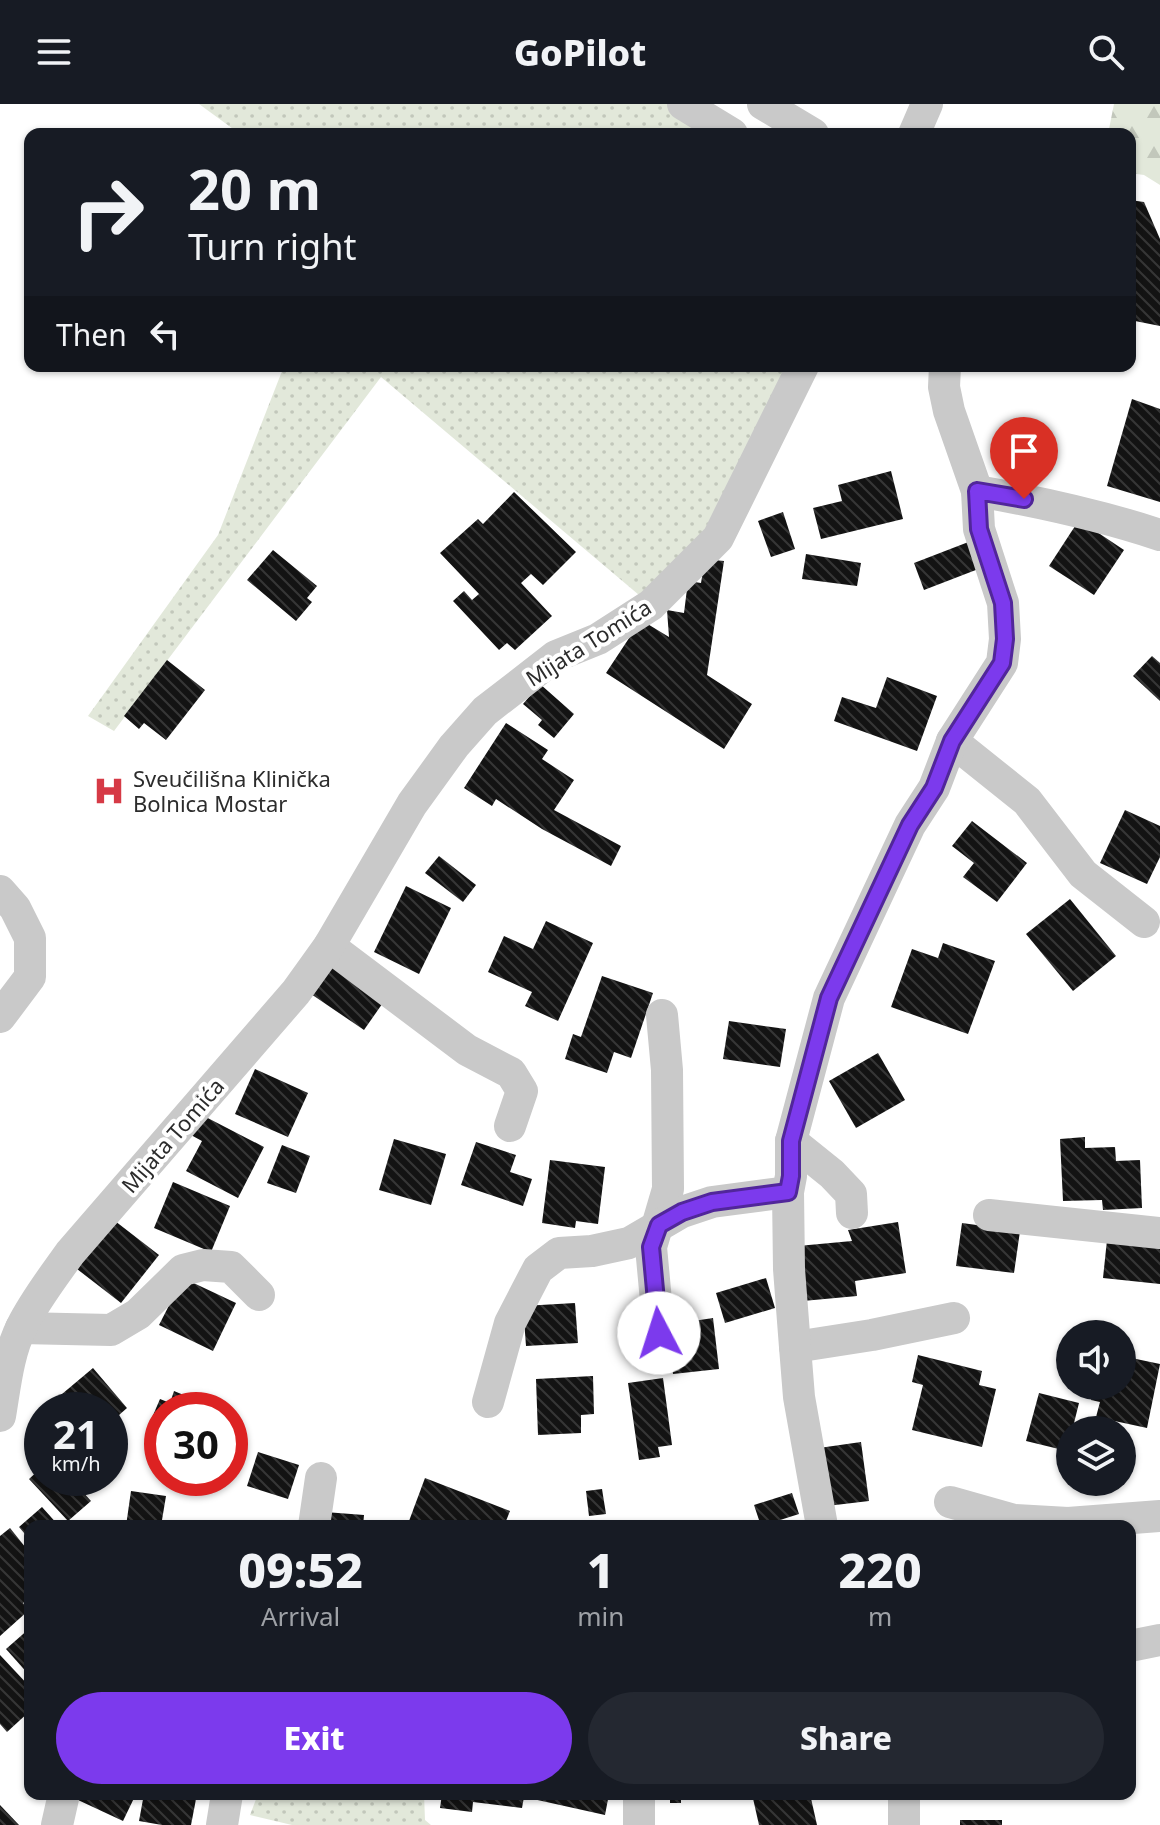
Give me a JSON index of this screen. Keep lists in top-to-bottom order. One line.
{"streets":{"street":["Mijata Tomića"]},"places":{"hospital":["Sveučilišna Klinička Bolnica Mostar"]},"page":{"header":"GoPilot","turn":["20 m","Turn right"],"then":"Then","speed":"21 km/h","limit":"30","eta":["09:52","Arrival","1","min","220","m"],"buttons":["Exit","Share"]}}
